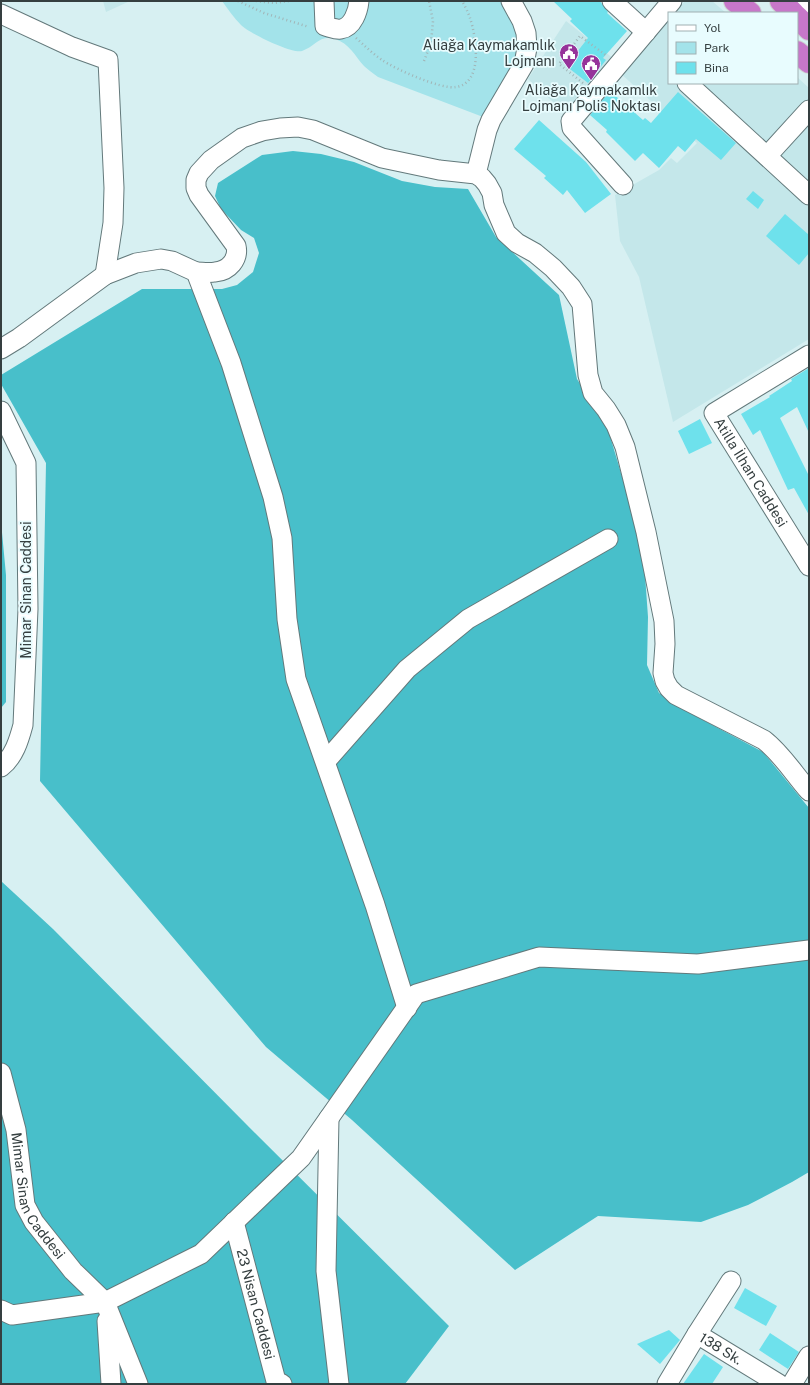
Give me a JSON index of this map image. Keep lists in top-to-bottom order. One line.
{"streets":{"street":["Atilla İlhan Caddesi","Mimar Sinan Caddesi","23 Nisan Caddesi","138 Sk."]},"places":{"public building":["Aliağa Kaymakamlık Lojmanı","Aliağa Kaymakamlık Lojmanı Polis Noktası"]},"legend":["Yol","Park","Bina"]}
